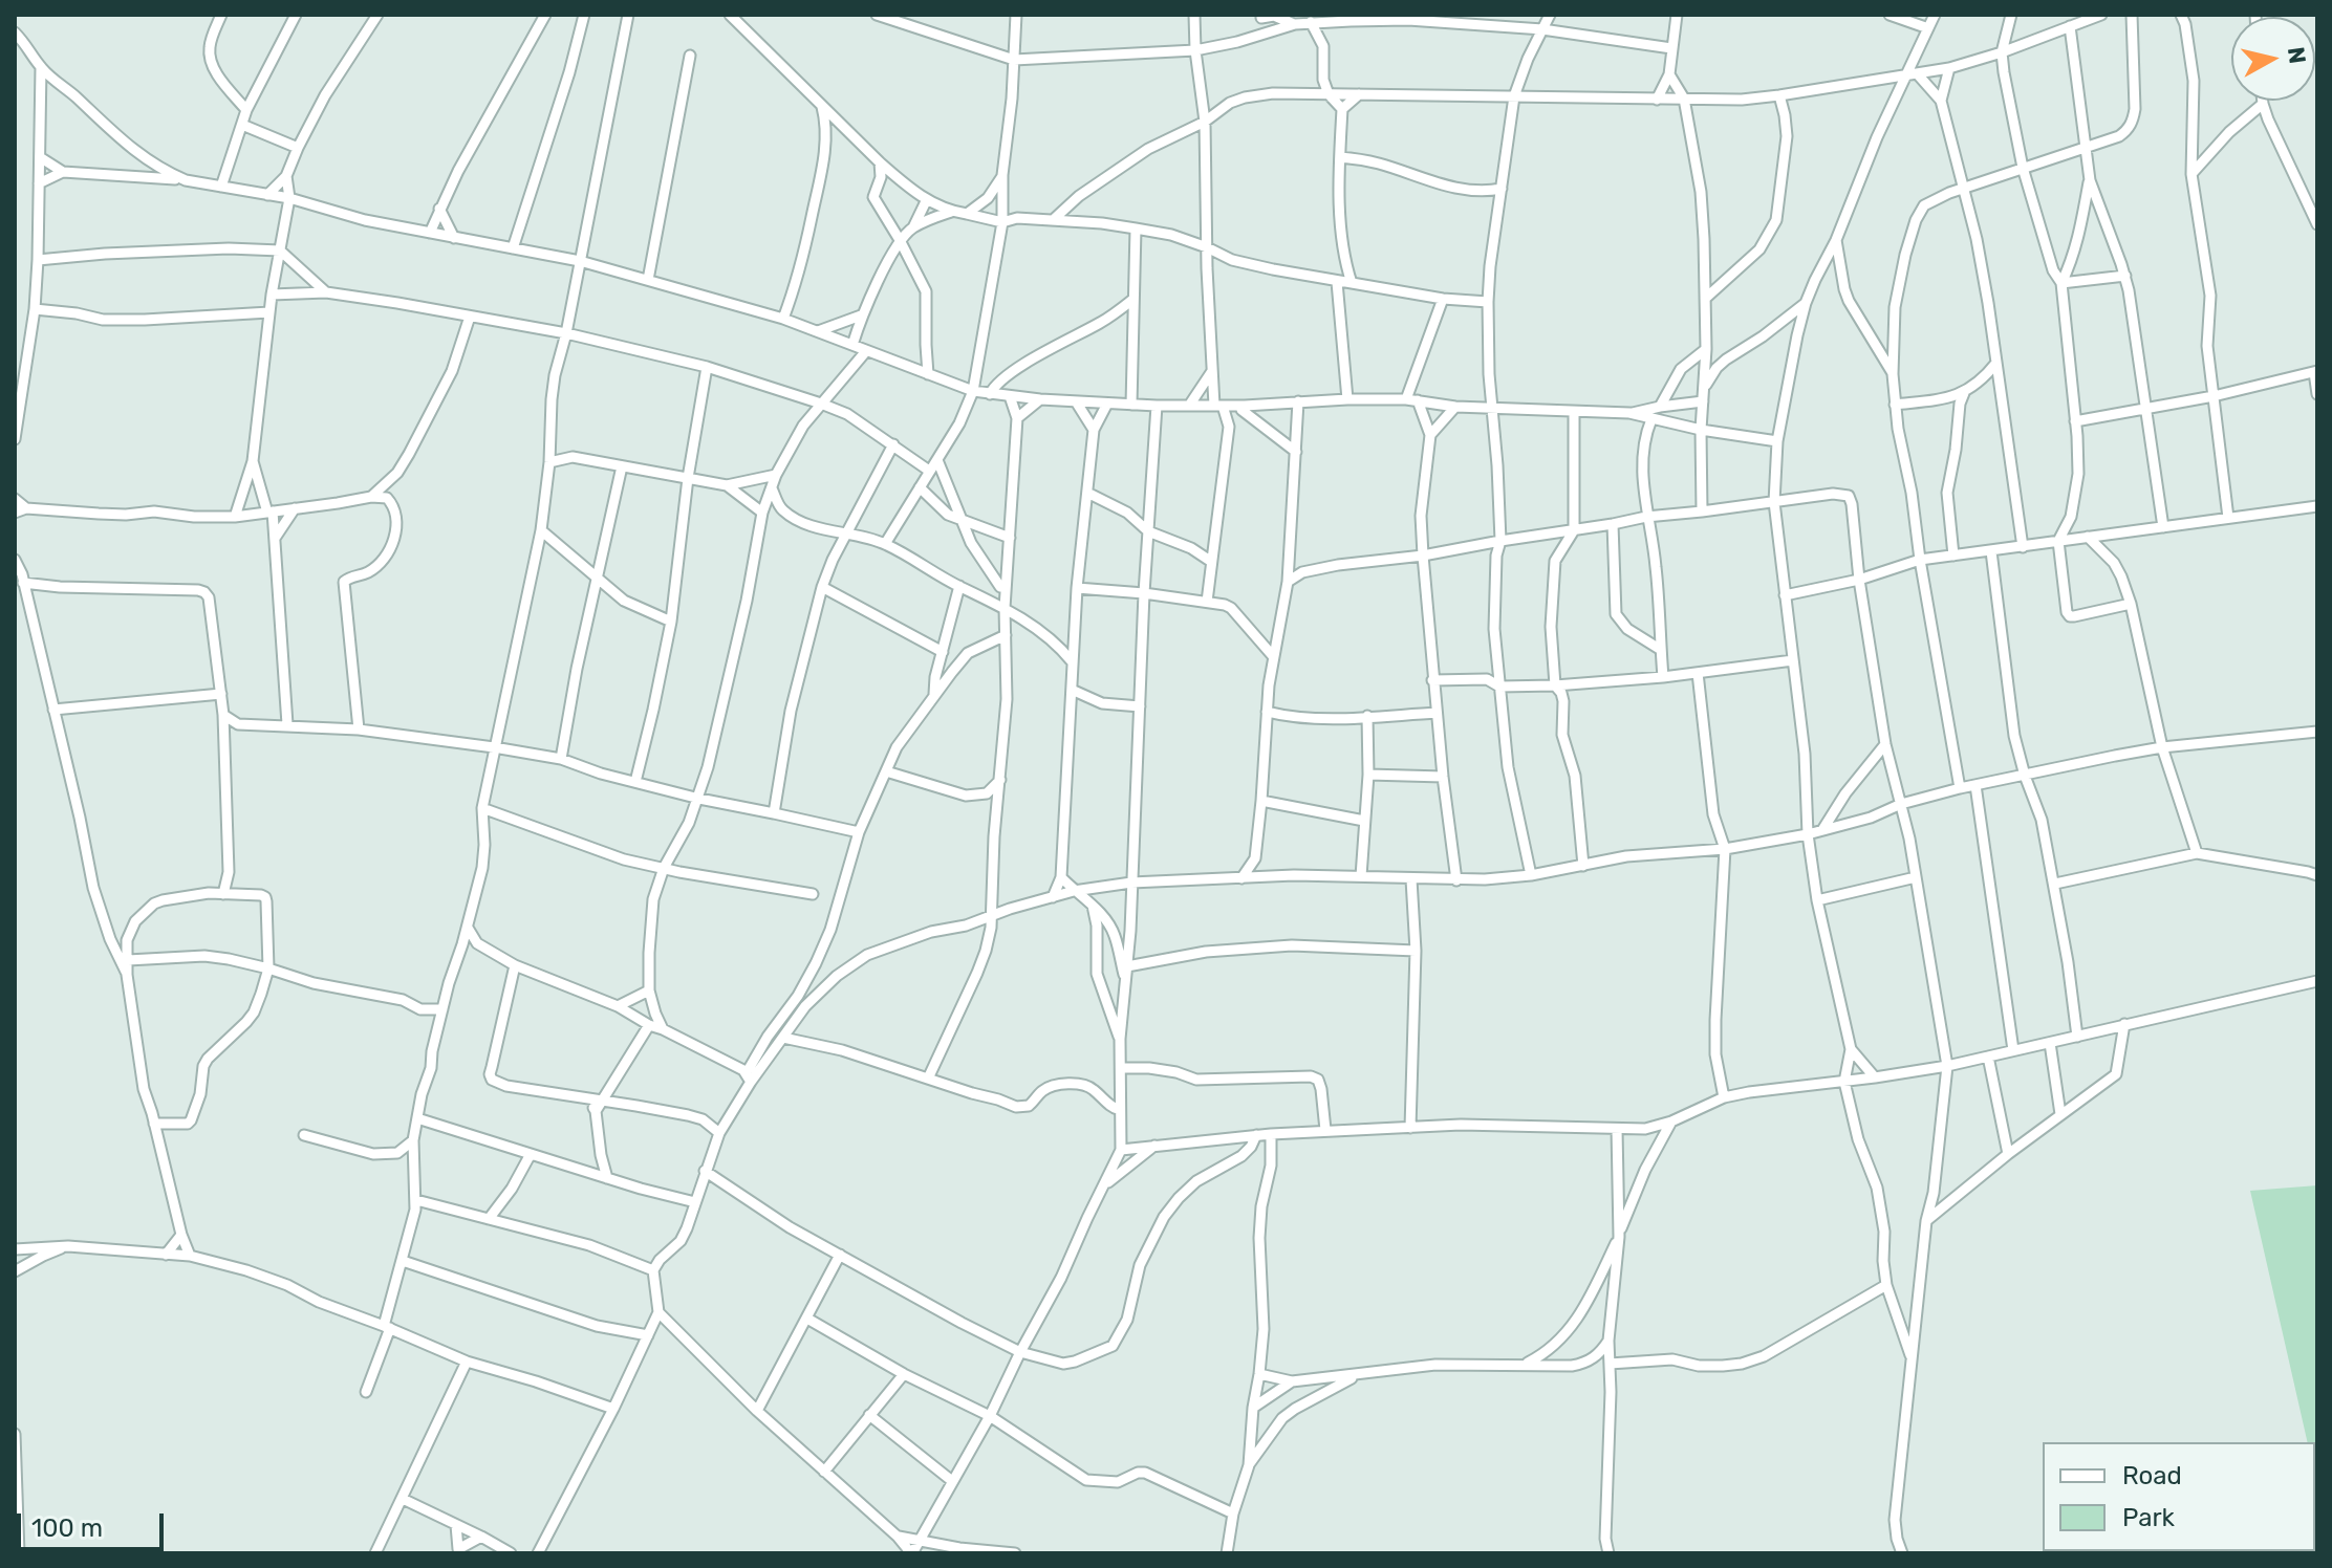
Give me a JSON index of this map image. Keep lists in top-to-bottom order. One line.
{"legend":["Road","Park"],"scale_bar":"100 m","north":"right"}
